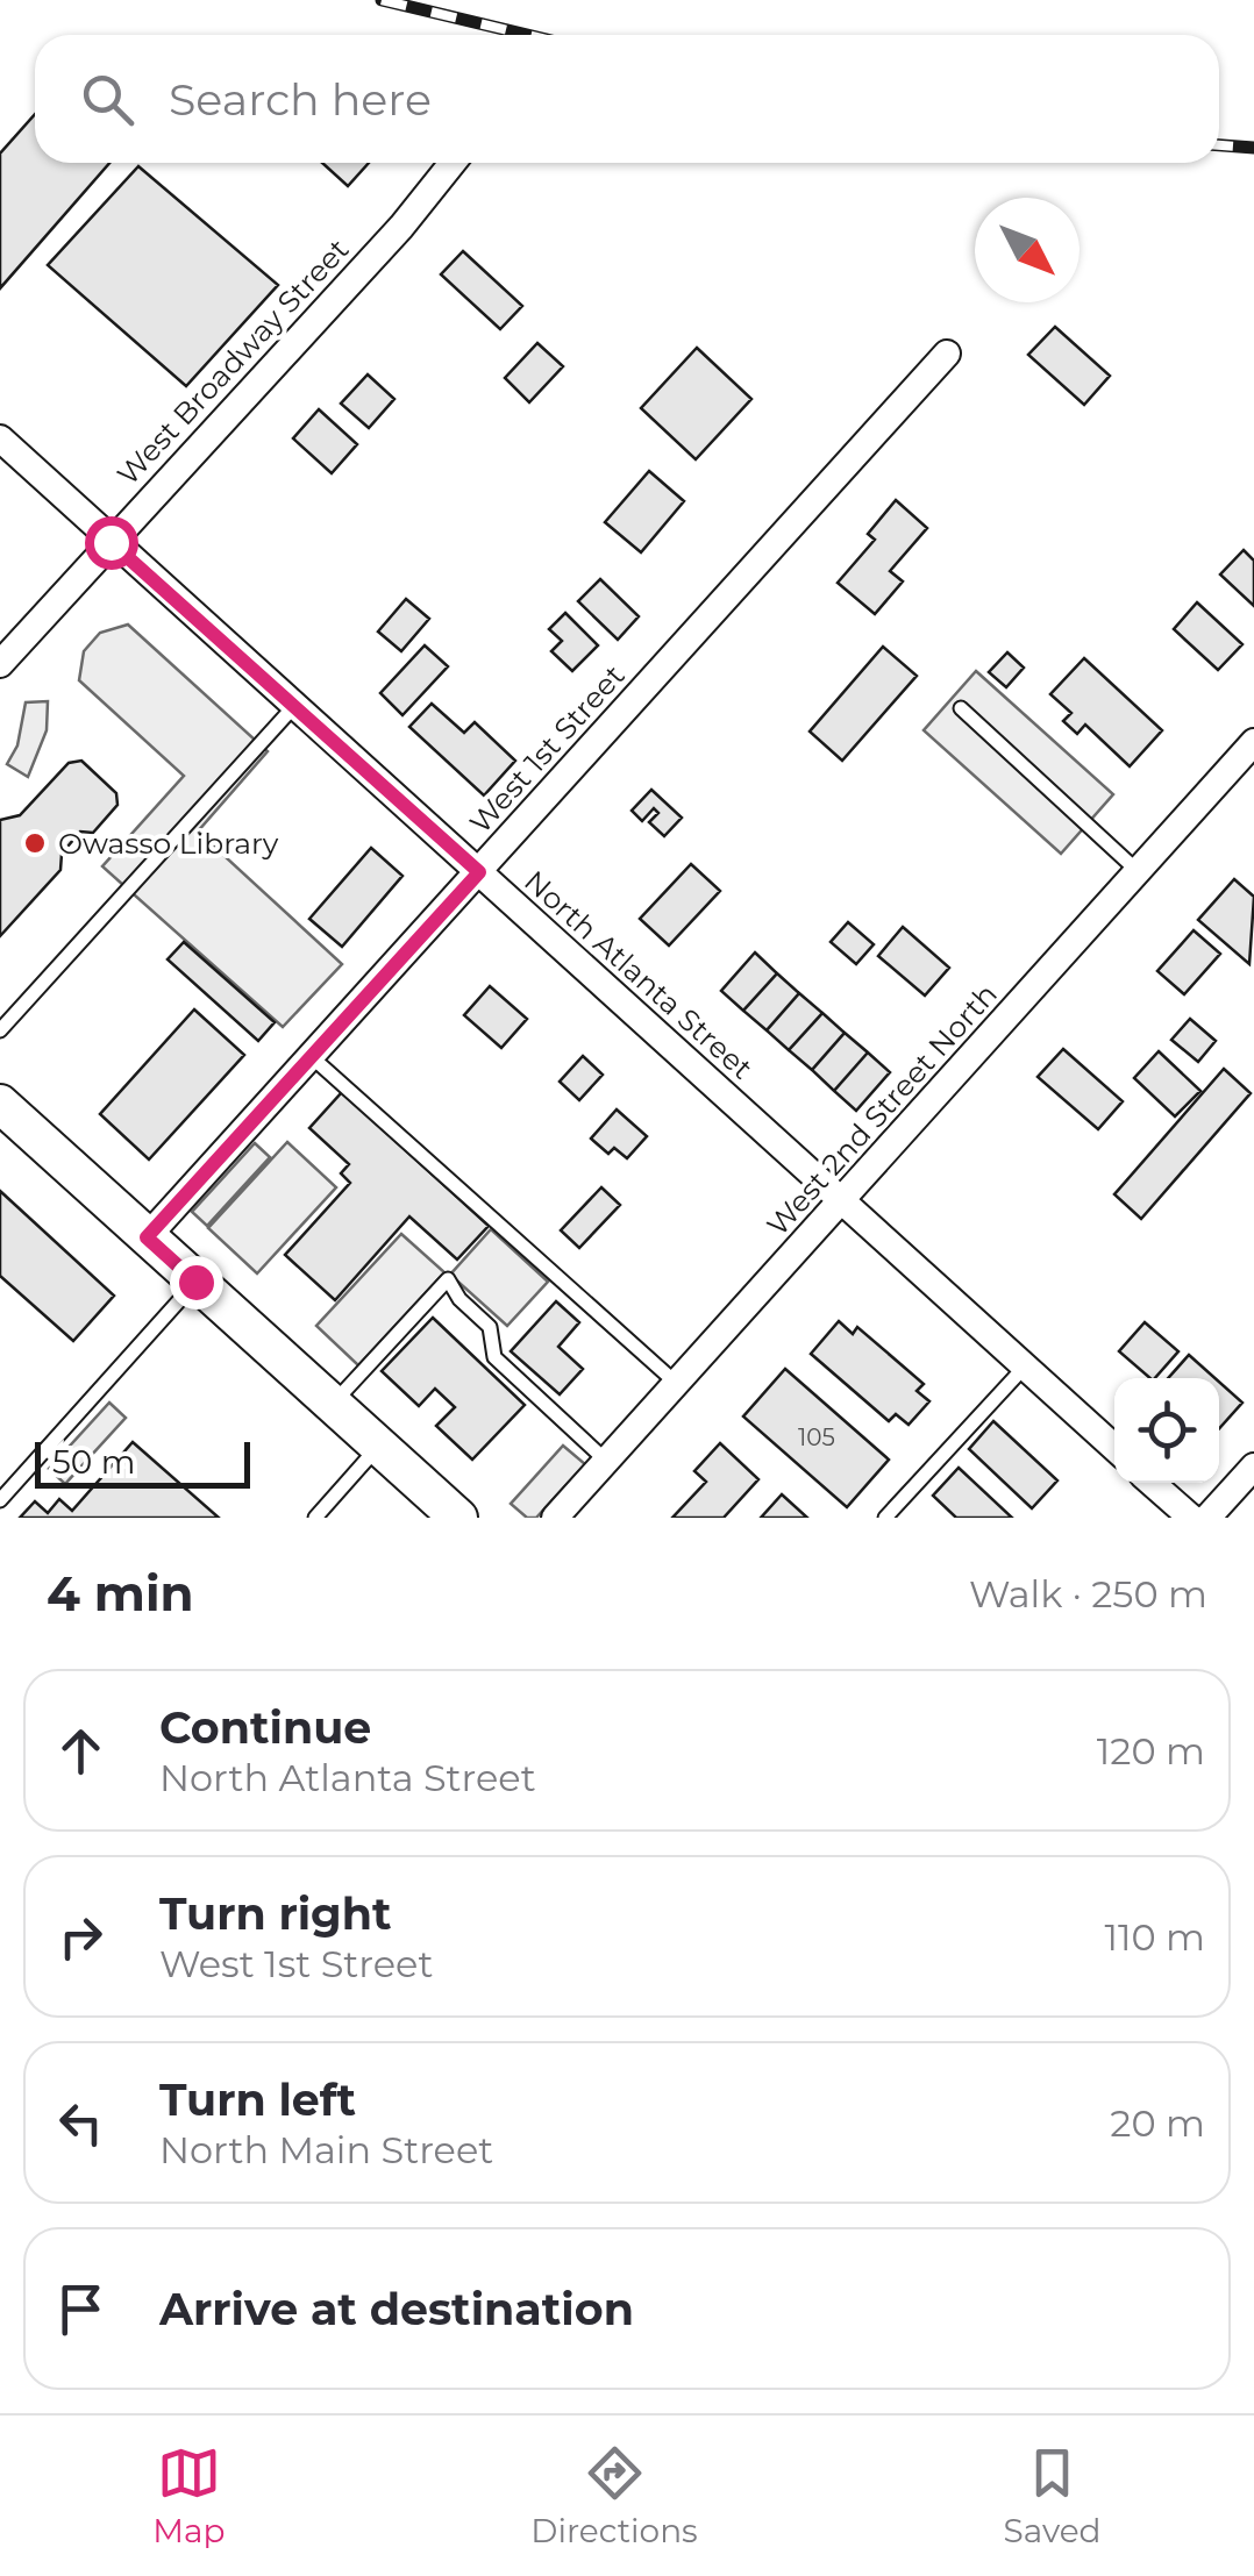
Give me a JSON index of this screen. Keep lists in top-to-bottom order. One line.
{"streets":{"street":["West Broadway Street","West 1st Street","North Atlanta Street","West 2nd Street North"]},"crossings":[["West Broadway Street","North Atlanta Street"],["West 1st Street","North Atlanta Street"],["North Atlanta Street","West 2nd Street North"]],"places":["Owasso Library"],"house_numbers":["105"],"scale_bar":"50 m","north":"bottom right","page":{"search":"Search here","scale":"50 m","heading":["4 min","Walk · 250 m"],"list":[["Continue","North Atlanta Street","120 m"],["Turn right","West 1st Street","110 m"],["Turn left","North Main Street","20 m"],"Arrive at destination"],"nav":["Map","Directions","Saved"]}}
